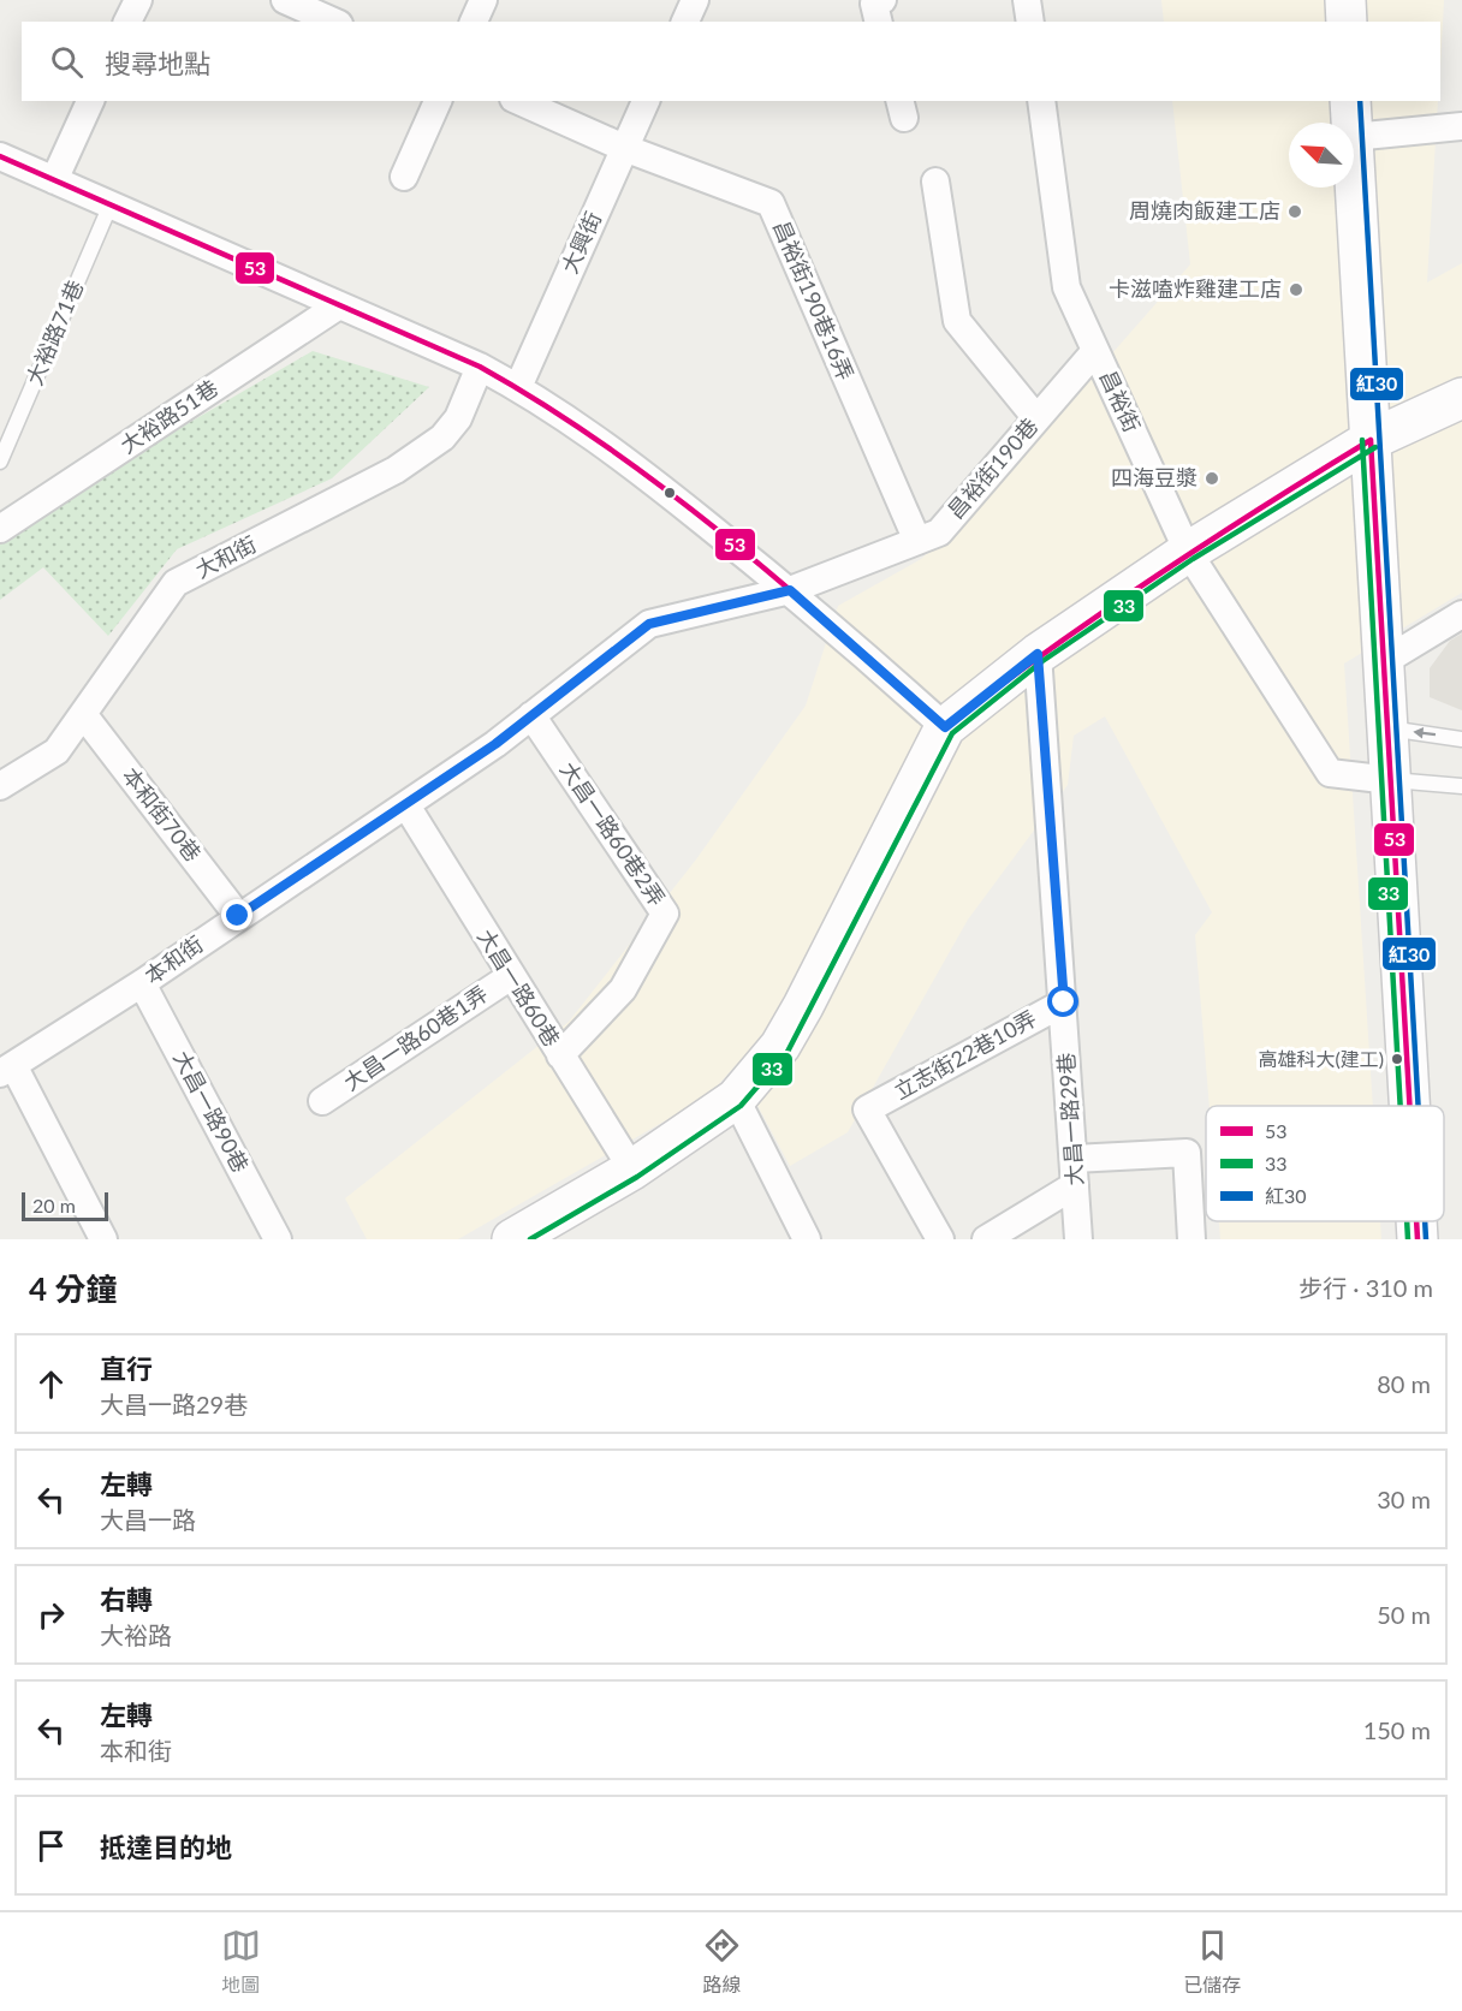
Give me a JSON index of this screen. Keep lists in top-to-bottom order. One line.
{"streets":{"street":["大興街","昌裕街190巷16弄","昌裕街","大裕路51巷","昌裕街190巷","大和街","本和街70巷","大昌一路60巷2弄","本和街","大昌一路60巷","大昌一路60巷1弄","立志街22巷10弄","大昌一路90巷","大昌一路29巷"],"lane":["大裕路71巷"]},"crossings":[["大興街","昌裕街190巷16弄"],["昌裕街190巷16弄","昌裕街190巷"],["昌裕街","昌裕街190巷"],["昌裕街190巷","本和街"],["大和街","本和街70巷"],["本和街70巷","本和街"],["大昌一路60巷2弄","本和街"],["大昌一路60巷2弄","大昌一路60巷"],["本和街","大昌一路60巷"],["本和街","大昌一路90巷"],["大昌一路60巷","大昌一路60巷1弄"],["立志街22巷10弄","大昌一路29巷"]],"places":["周燒肉飯建工店","卡滋嗑炸雞建工店","四海豆漿","高雄科大(建工)"],"lines":["transit line 紅30","transit line 53","transit line 33"],"legend":["53","33","紅30"],"scale_bar":"20 m","north":"top left","page":{"search":"搜尋地點","scale":"20 m","heading":["4 分鐘","步行 · 310 m"],"list":[["直行","大昌一路29巷","80 m"],["左轉","大昌一路","30 m"],["右轉","大裕路","50 m"],["左轉","本和街","150 m"],"抵達目的地"],"nav":["地圖","路線","已儲存"]}}
